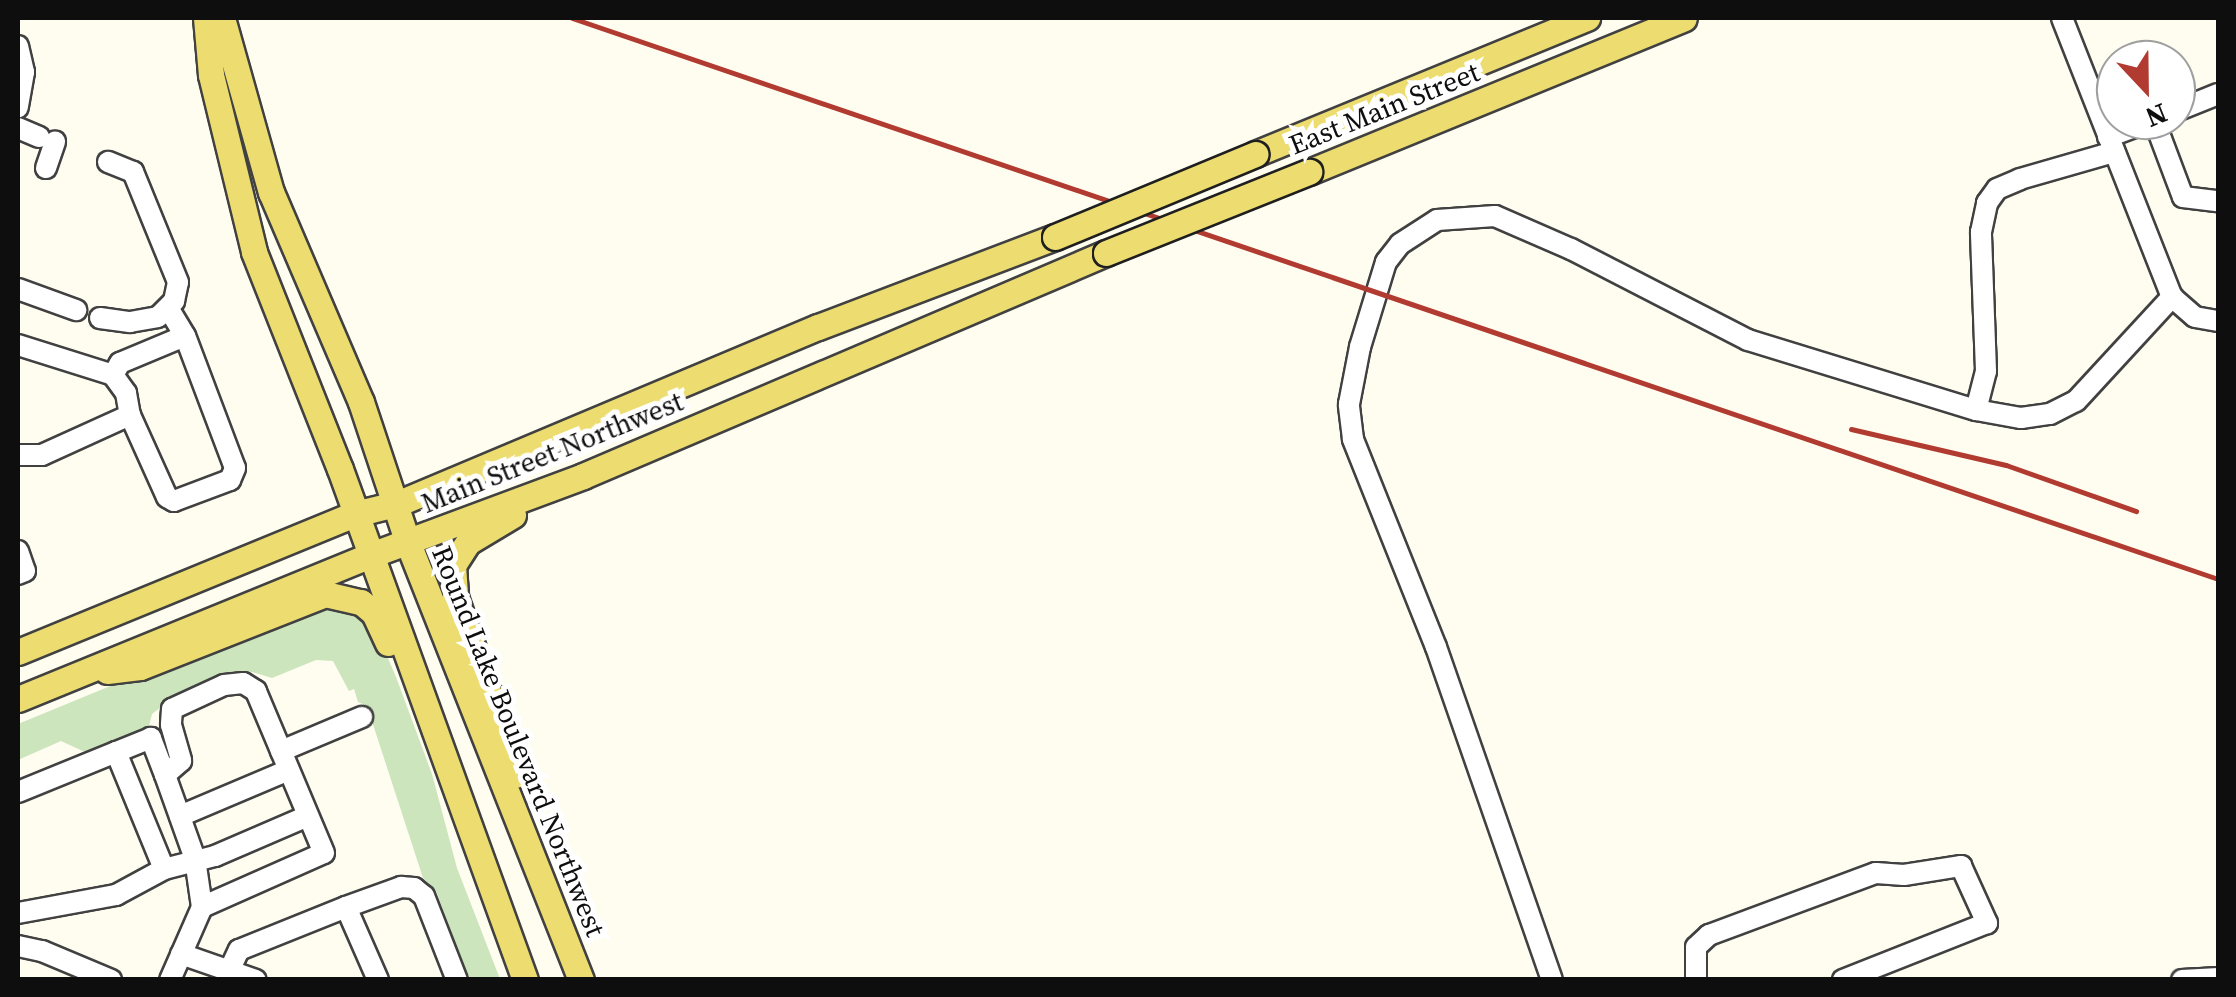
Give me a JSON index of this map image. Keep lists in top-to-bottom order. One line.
{"streets":{"main road":["East Main Street","Main Street Northwest","Round Lake Boulevard Northwest"]},"crossings":[["East Main Street","Main Street Northwest"],["Main Street Northwest","Round Lake Boulevard Northwest"]],"north":"bottom"}
